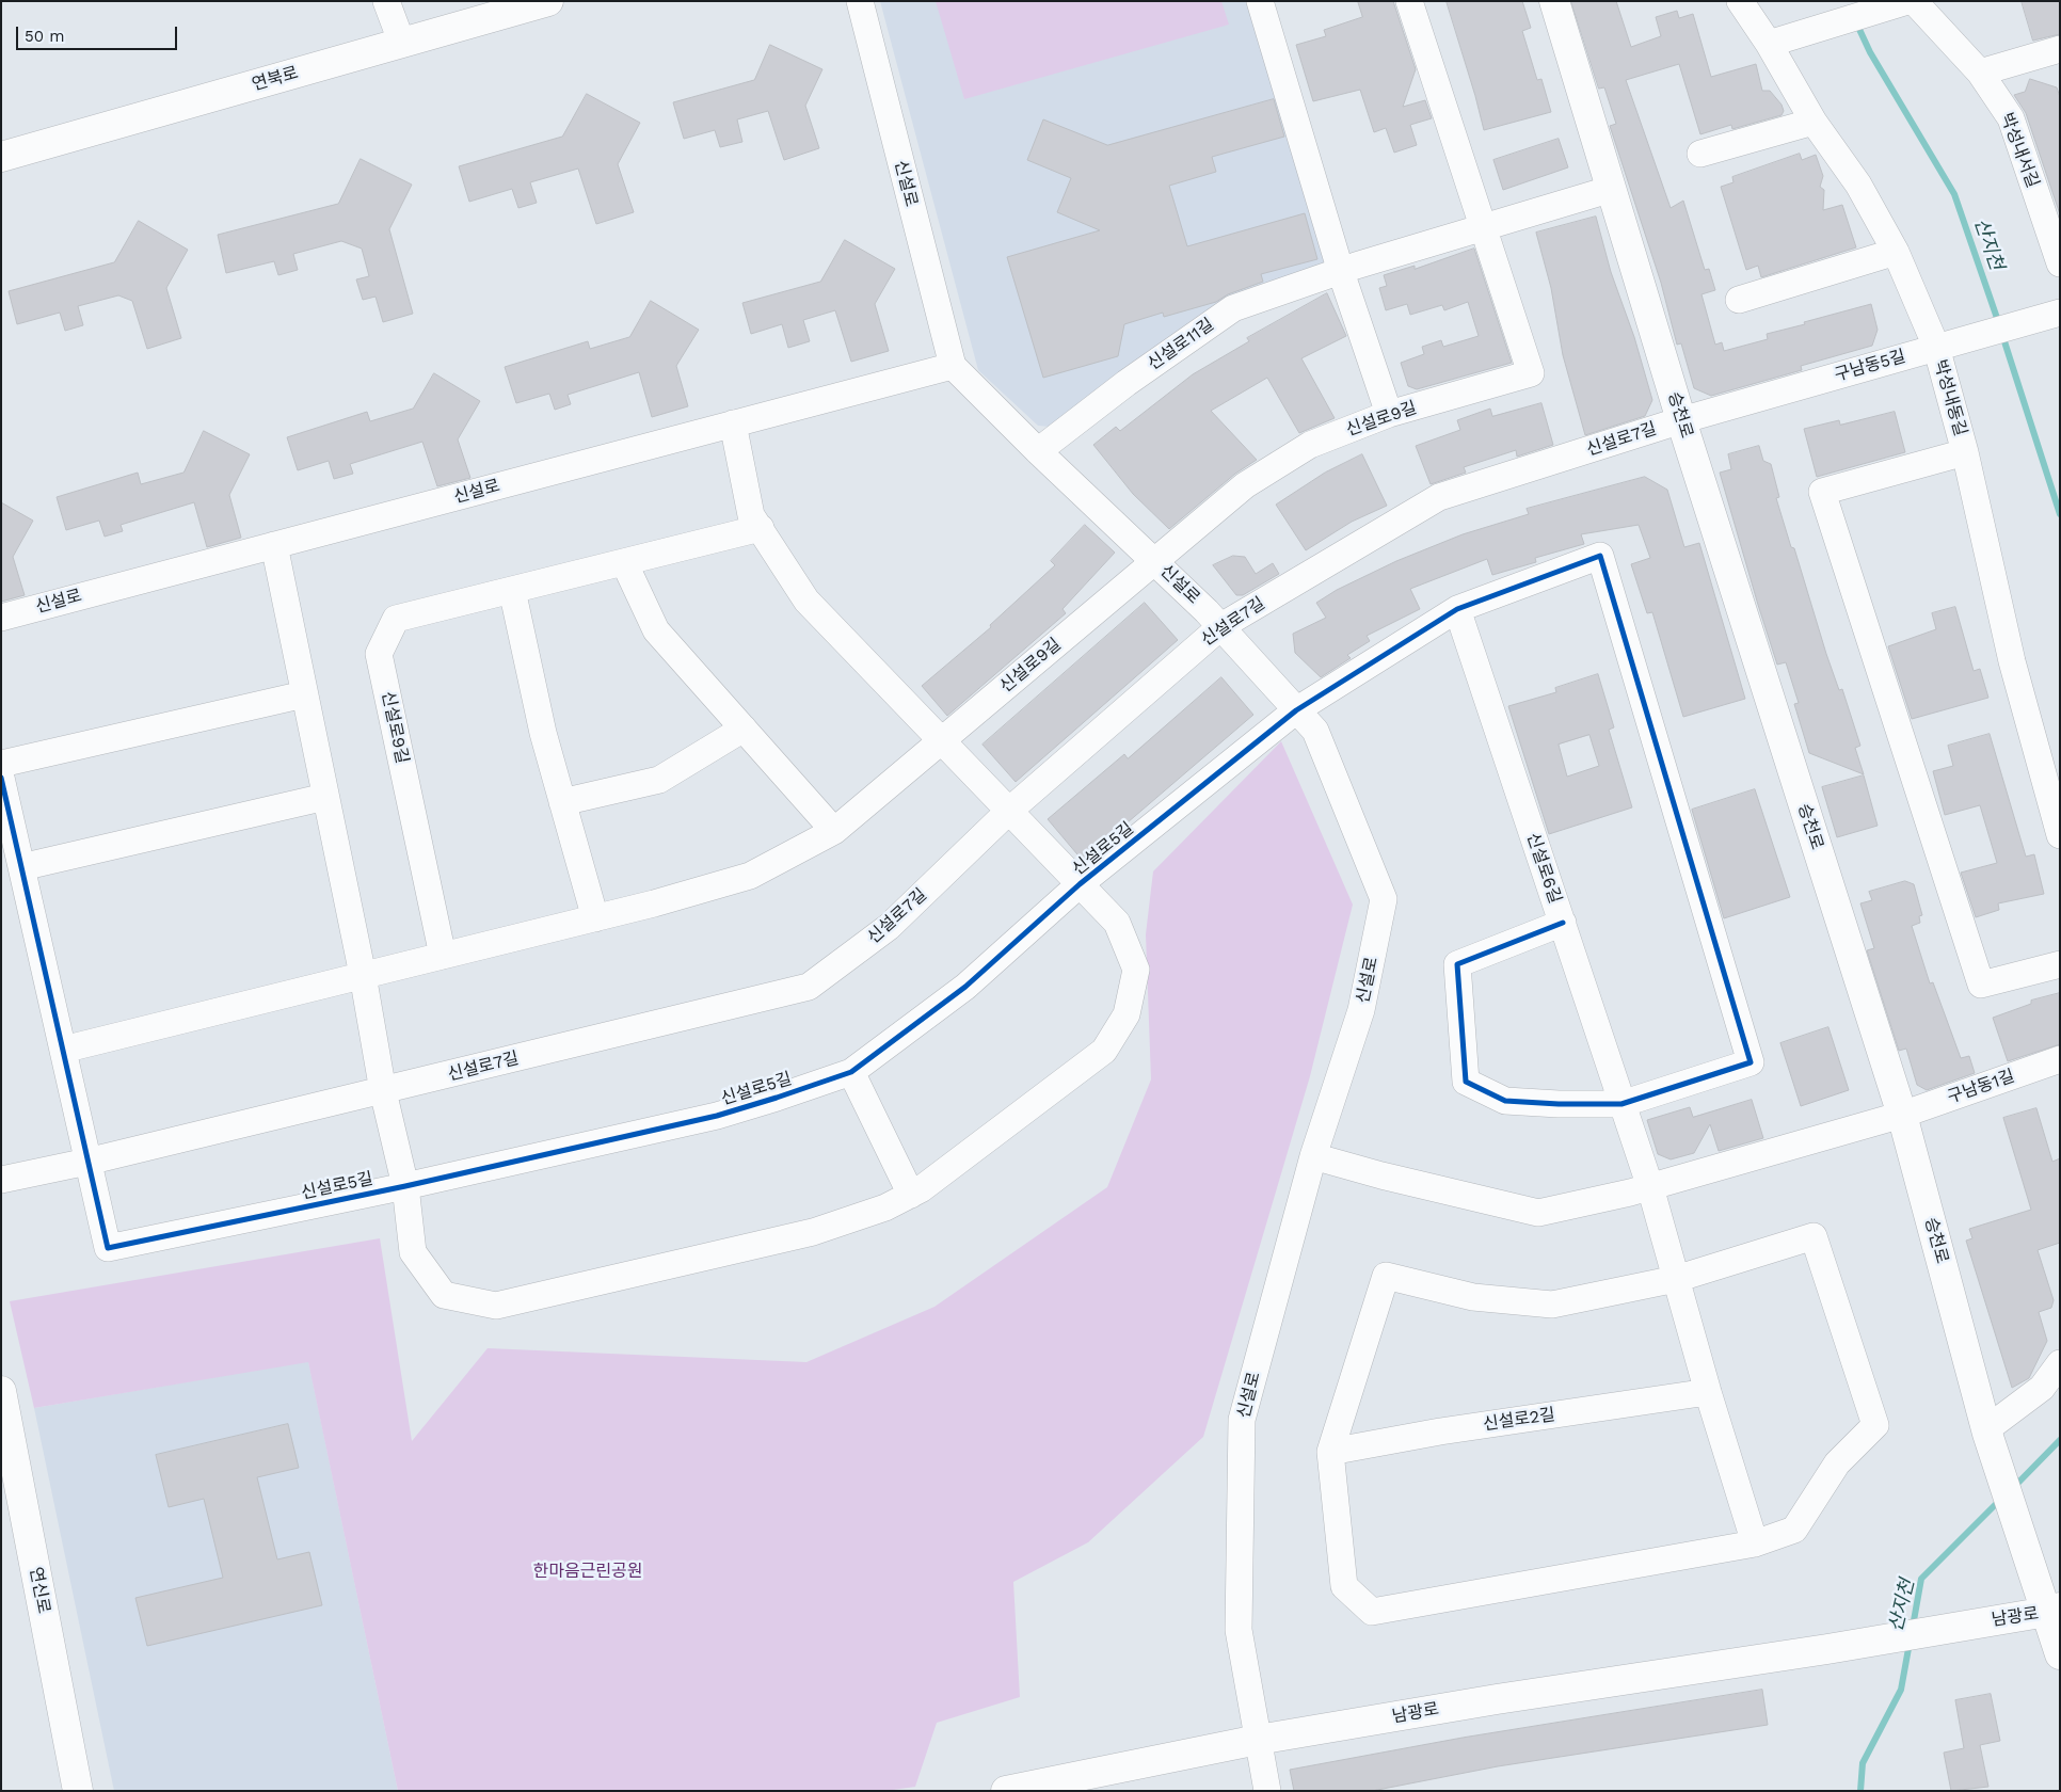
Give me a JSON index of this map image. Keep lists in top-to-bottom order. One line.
{"streets":{"main road":["연북로","승천로","연신로","남광로"],"street":["박성내서길","신설로","신설로11길","구남동5길","박성내동길","신설로9길","신설로7길","신설로5길","신설로6길","구남동1길","신설로2길"]},"crossings":[["신설로","신설로11길"],["신설로","신설로9길"],["신설로","신설로7길"],["신설로","신설로5길"],["신설로","구남동1길"],["신설로","남광로"],["신설로11길","승천로"],["신설로11길","신설로9길"],["구남동5길","박성내동길"],["구남동5길","승천로"],["구남동5길","신설로7길"],["승천로","신설로7길"],["승천로","구남동1길"],["승천로","남광로"],["신설로7길","신설로5길"],["신설로5길","신설로6길"],["신설로6길","구남동1길"]],"water":["산지천"],"parks":["한마음근린공원"],"scale_bar":"50 m"}
